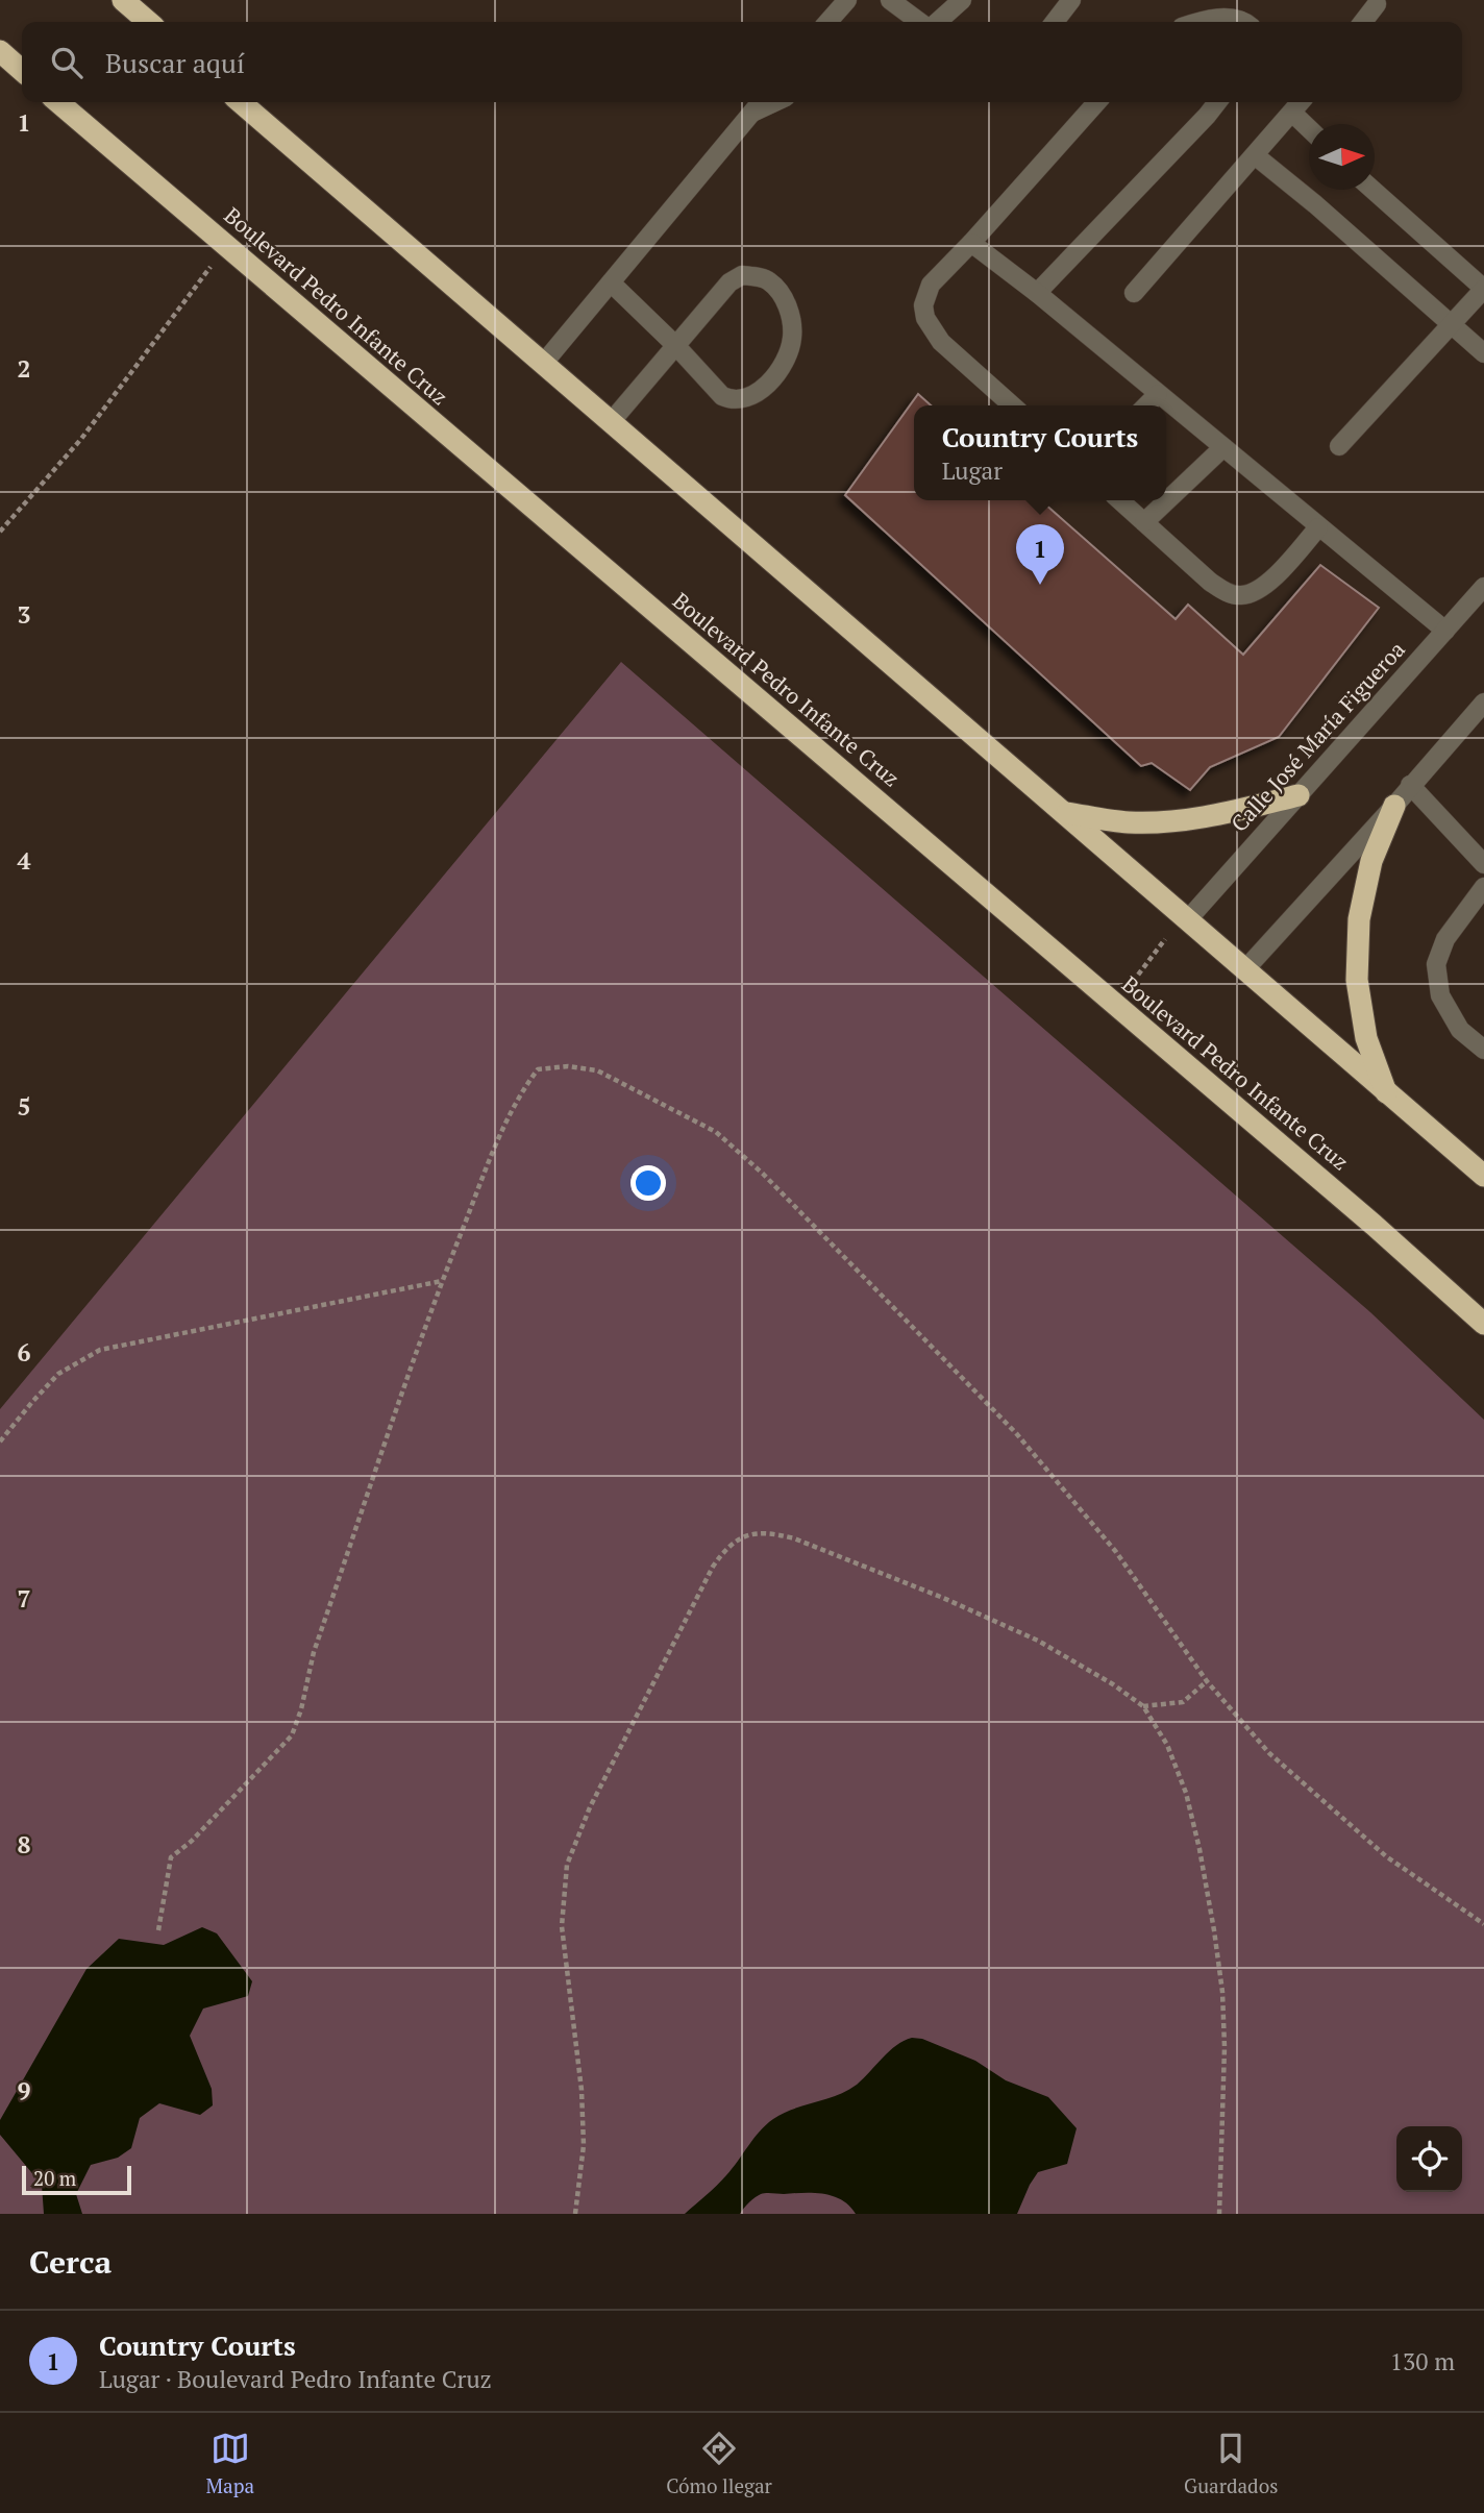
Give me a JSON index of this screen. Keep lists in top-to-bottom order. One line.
{"streets":{"highway":["Boulevard Pedro Infante Cruz"],"street":["Calle José María Figueroa"]},"scale_bar":"20 m","north":"right","page":{"search":"Buscar aquí","popup":["Country Courts","Lugar"],"pins":"1","scale":"20 m","heading":"Cerca","list":[{"mark":"1","name":"Country Courts","note":"Lugar · Boulevard Pedro Infante Cruz","value":"130 m"}],"nav":["Mapa","Cómo llegar","Guardados"]},"grid":{"rows":["1","2","3","4","5","6","7","8","9"]}}
